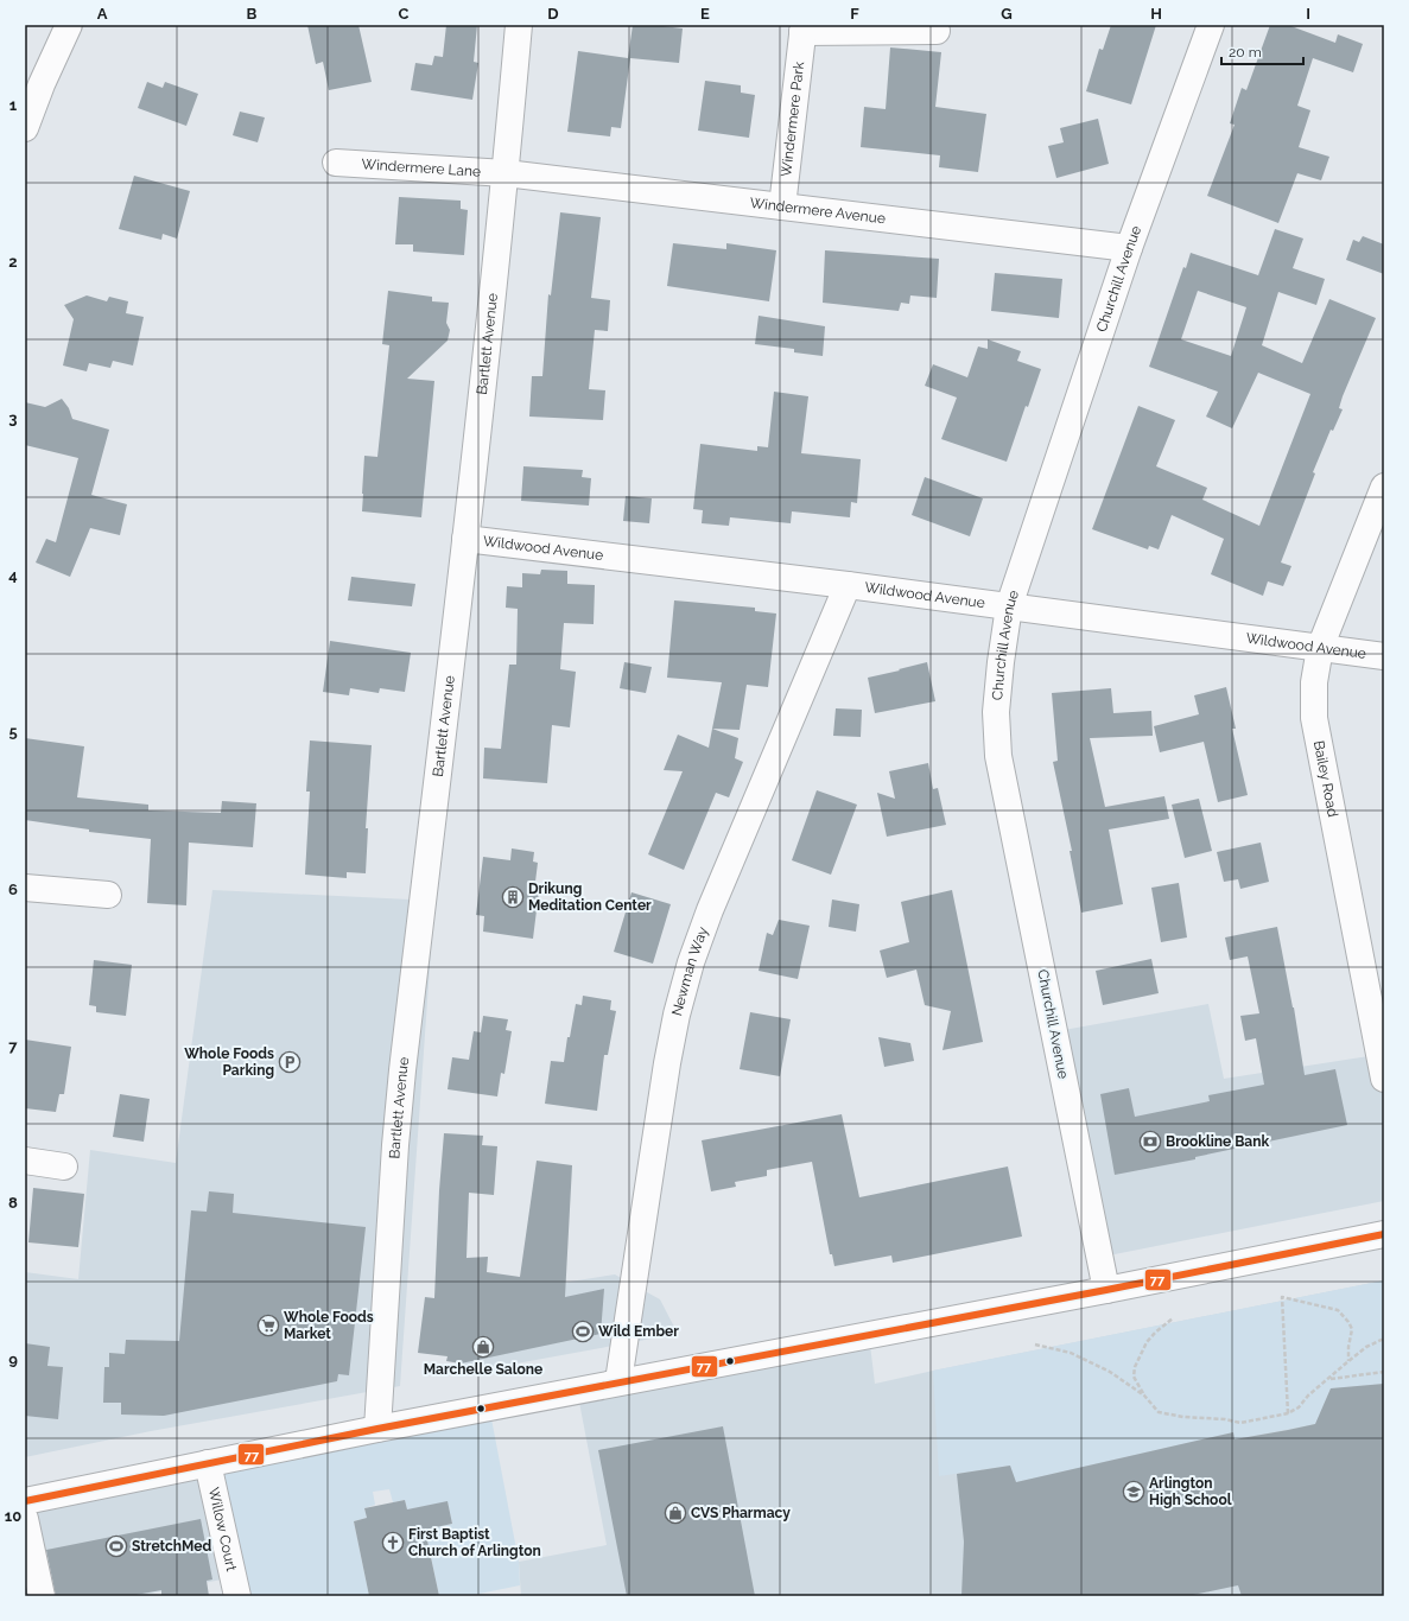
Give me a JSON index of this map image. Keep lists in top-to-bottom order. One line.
{"streets":{"street":["Windermere Park","Windermere Lane","Windermere Avenue","Churchill Avenue","Bartlett Avenue","Wildwood Avenue","Bailey Road","Newman Way","Willow Court"]},"crossings":[["Windermere Park","Windermere Avenue"],["Windermere Lane","Windermere Avenue"],["Windermere Lane","Bartlett Avenue"],["Windermere Avenue","Churchill Avenue"],["Windermere Avenue","Bartlett Avenue"],["Churchill Avenue","Wildwood Avenue"],["Bartlett Avenue","Wildwood Avenue"],["Wildwood Avenue","Bailey Road"],["Wildwood Avenue","Newman Way"]],"places":{"building":["Drikung Meditation Center"],"parking":["Whole Foods Parking"],"bank":["Brookline Bank"],"supermarket":["Whole Foods Market"],"sports":["Wild Ember","StretchMed"],"shop":["Marchelle Salone","CVS Pharmacy"],"school or university":["Arlington High School"],"church":["First Baptist Church of Arlington"]},"lines":["transit line 77"],"scale_bar":"20 m","grid":{"columns":["A","B","C","D","E","F","G","H","I"],"rows":["1","2","3","4","5","6","7","8","9","10"]}}
